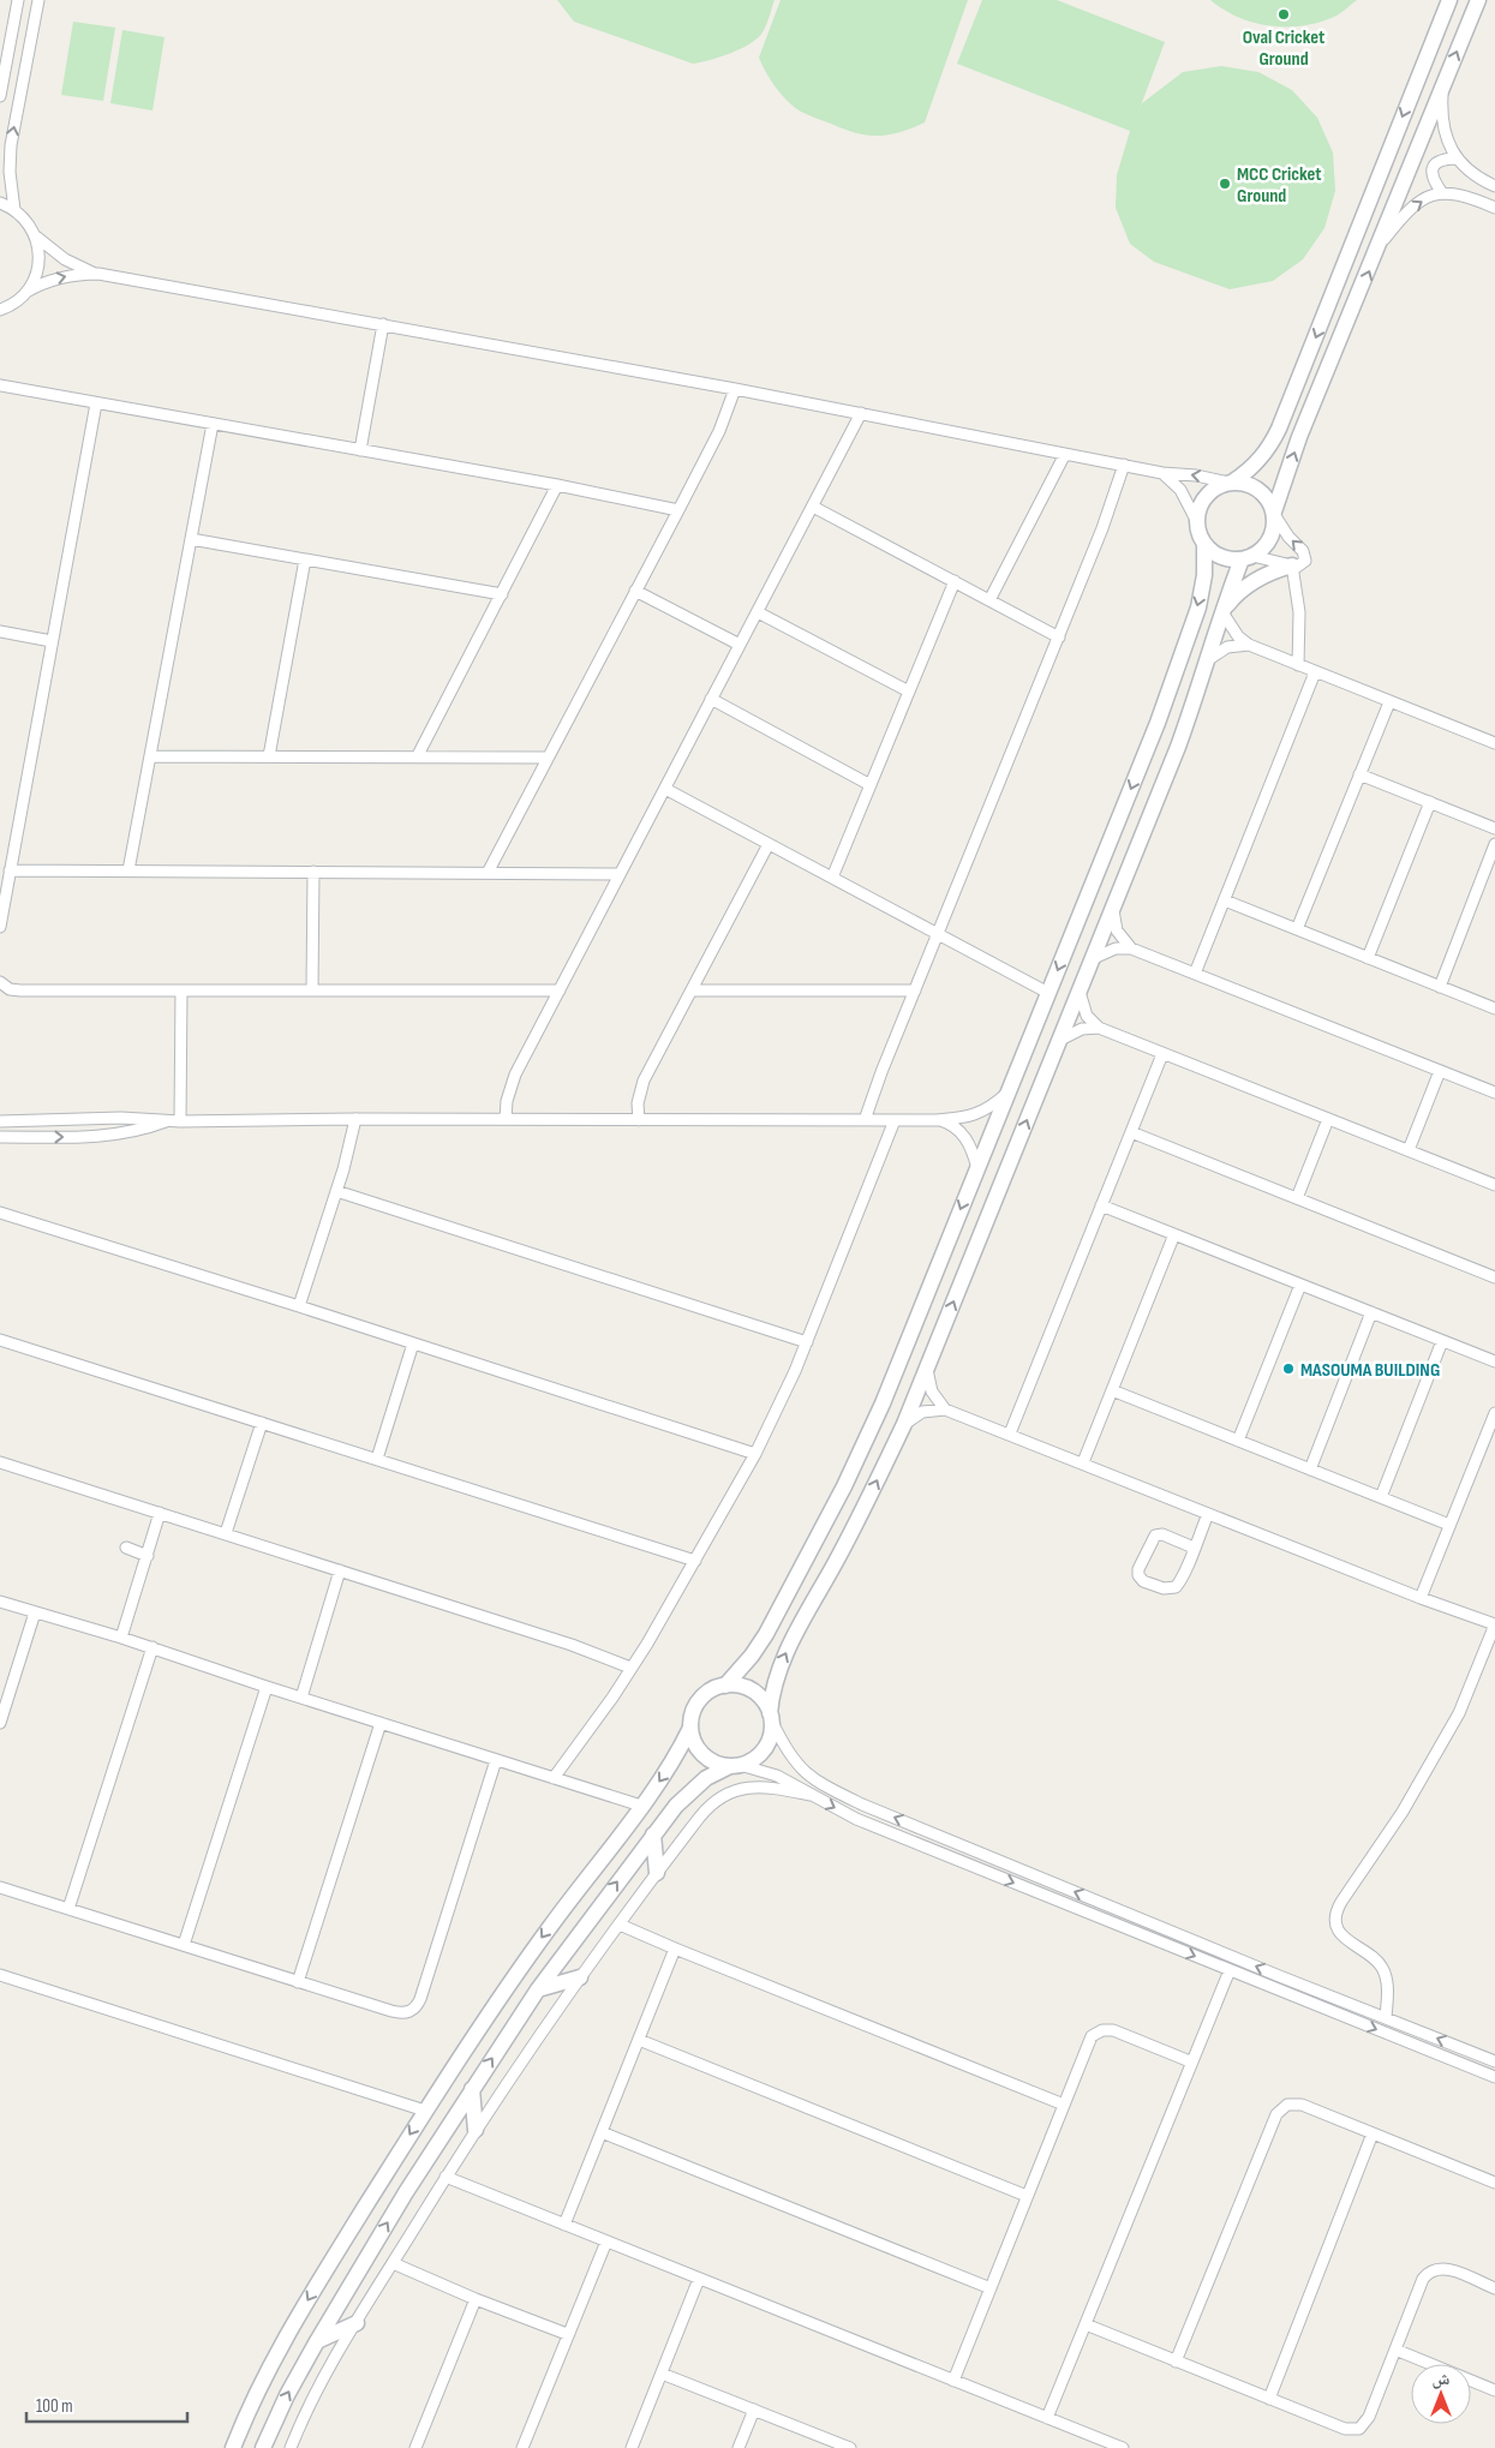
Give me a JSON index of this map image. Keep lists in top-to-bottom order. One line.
{"places":["Oval Cricket Ground","MCC Cricket Ground","MASOUMA BUILDING"],"scale_bar":"100 m","north":"top"}
